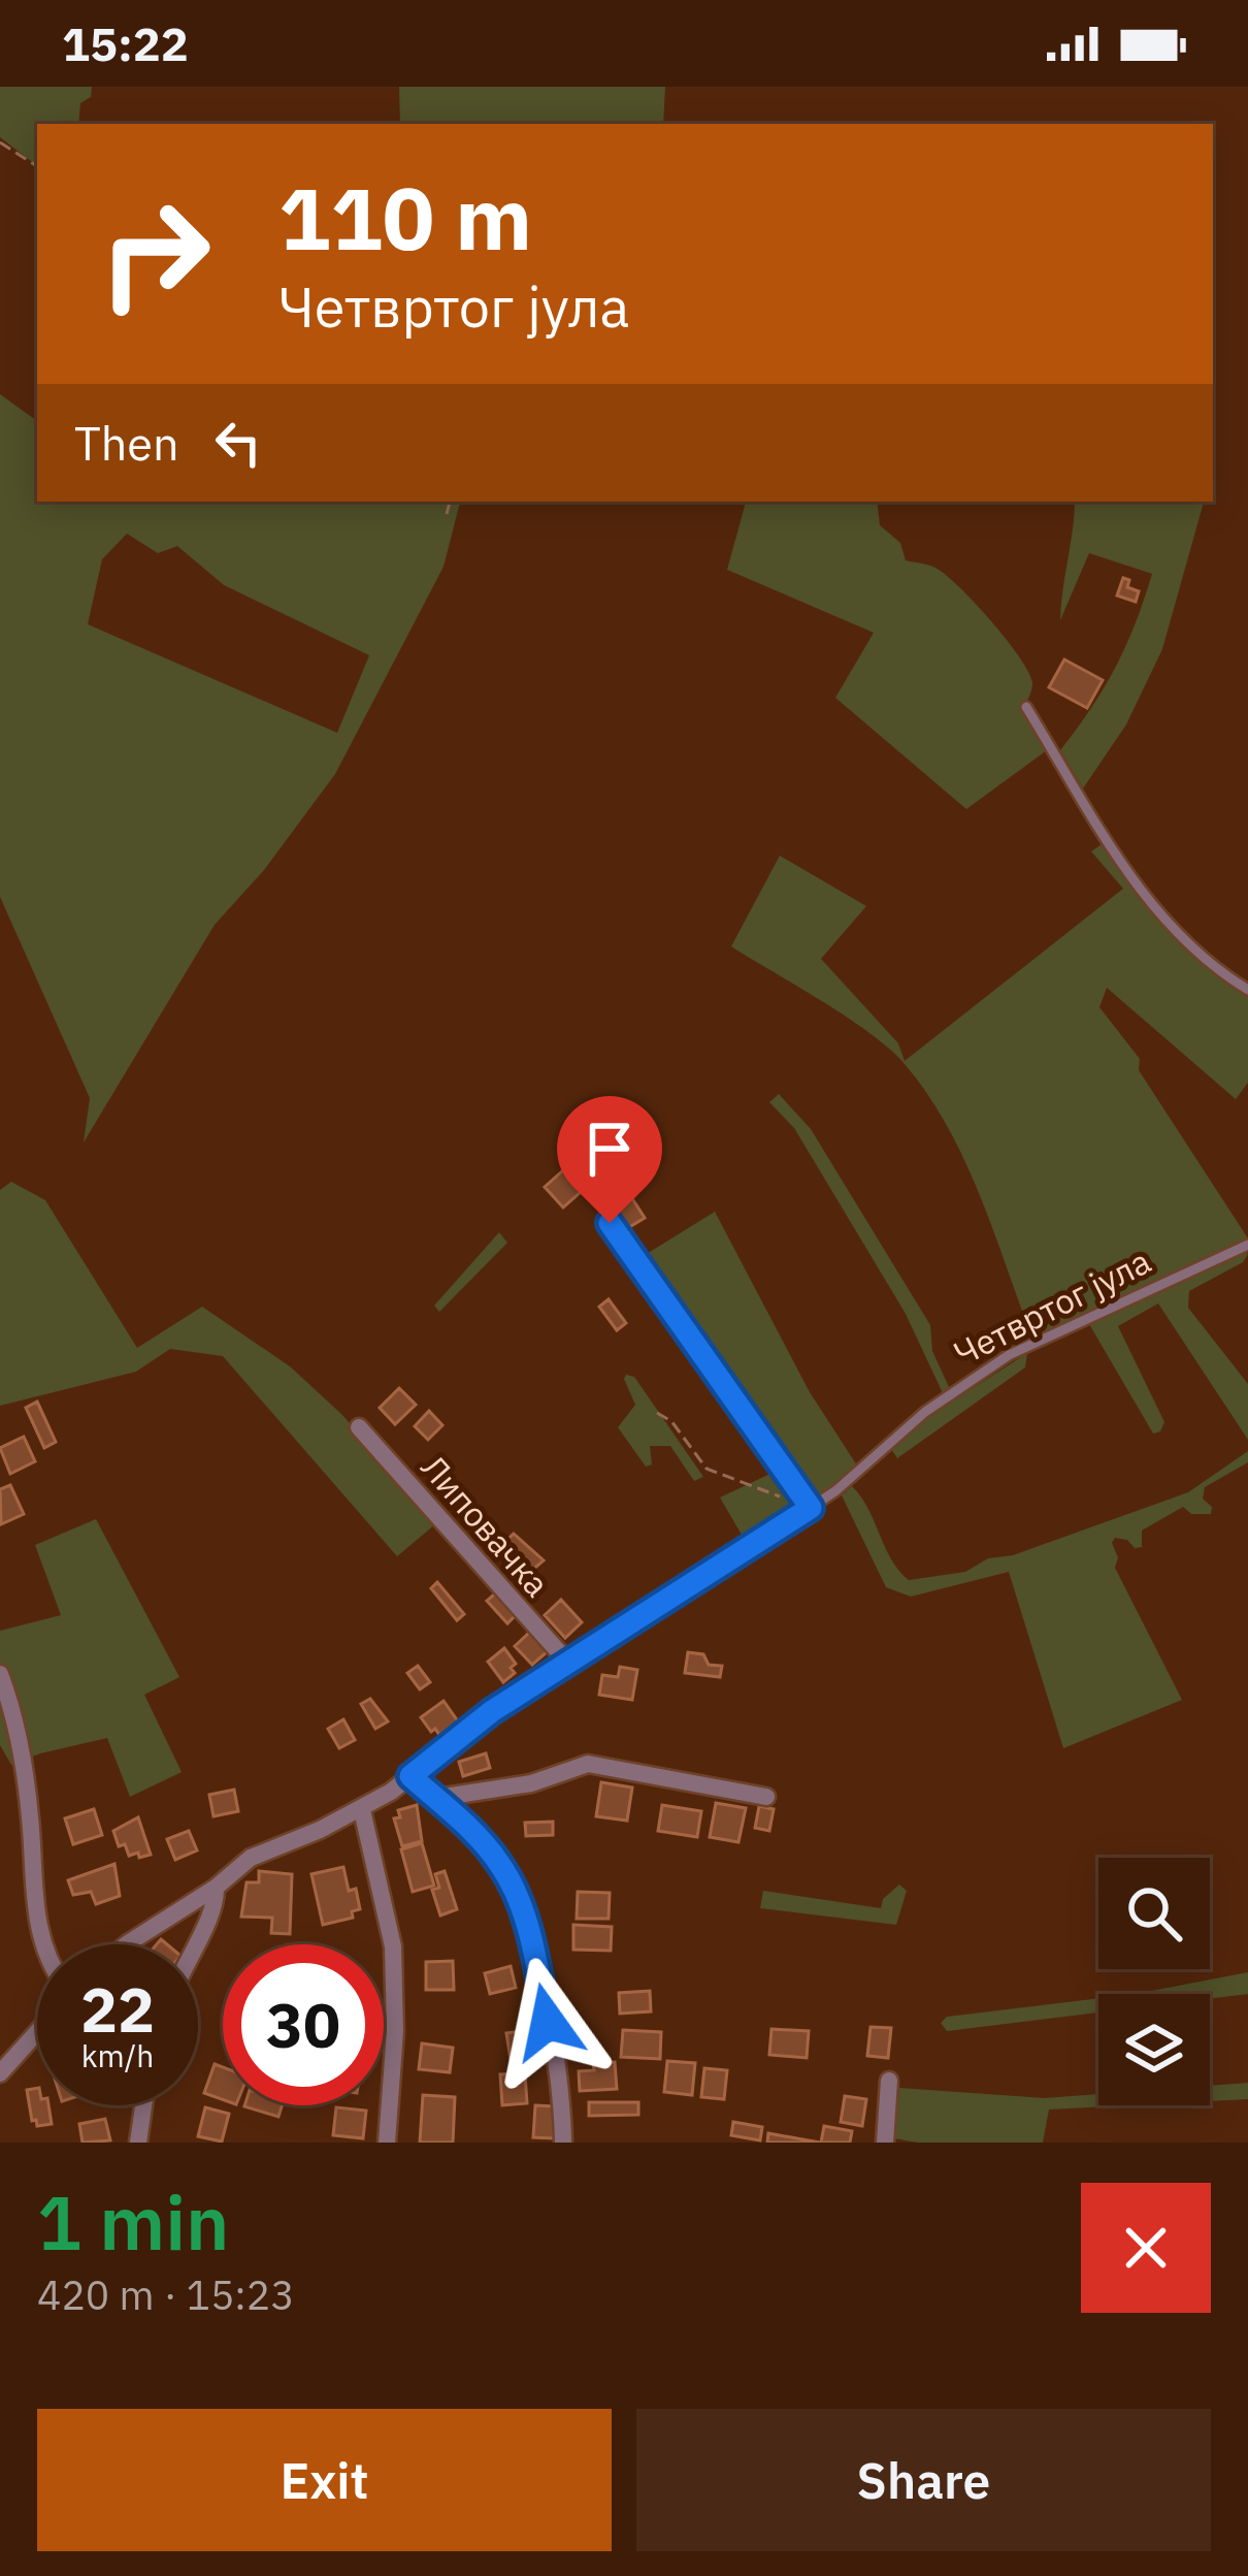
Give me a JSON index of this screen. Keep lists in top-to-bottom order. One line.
{"streets":{"street":["Четвртог јула","Липовачка"]},"crossings":[["Четвртог јула","Липовачка"]],"page":{"status":"15:22","turn":["110 m","Четвртог јула"],"then":"Then","speed":"22 km/h","limit":"30","heading":["1 min","420 m · 15:23"],"buttons":["Exit","Share"]}}
